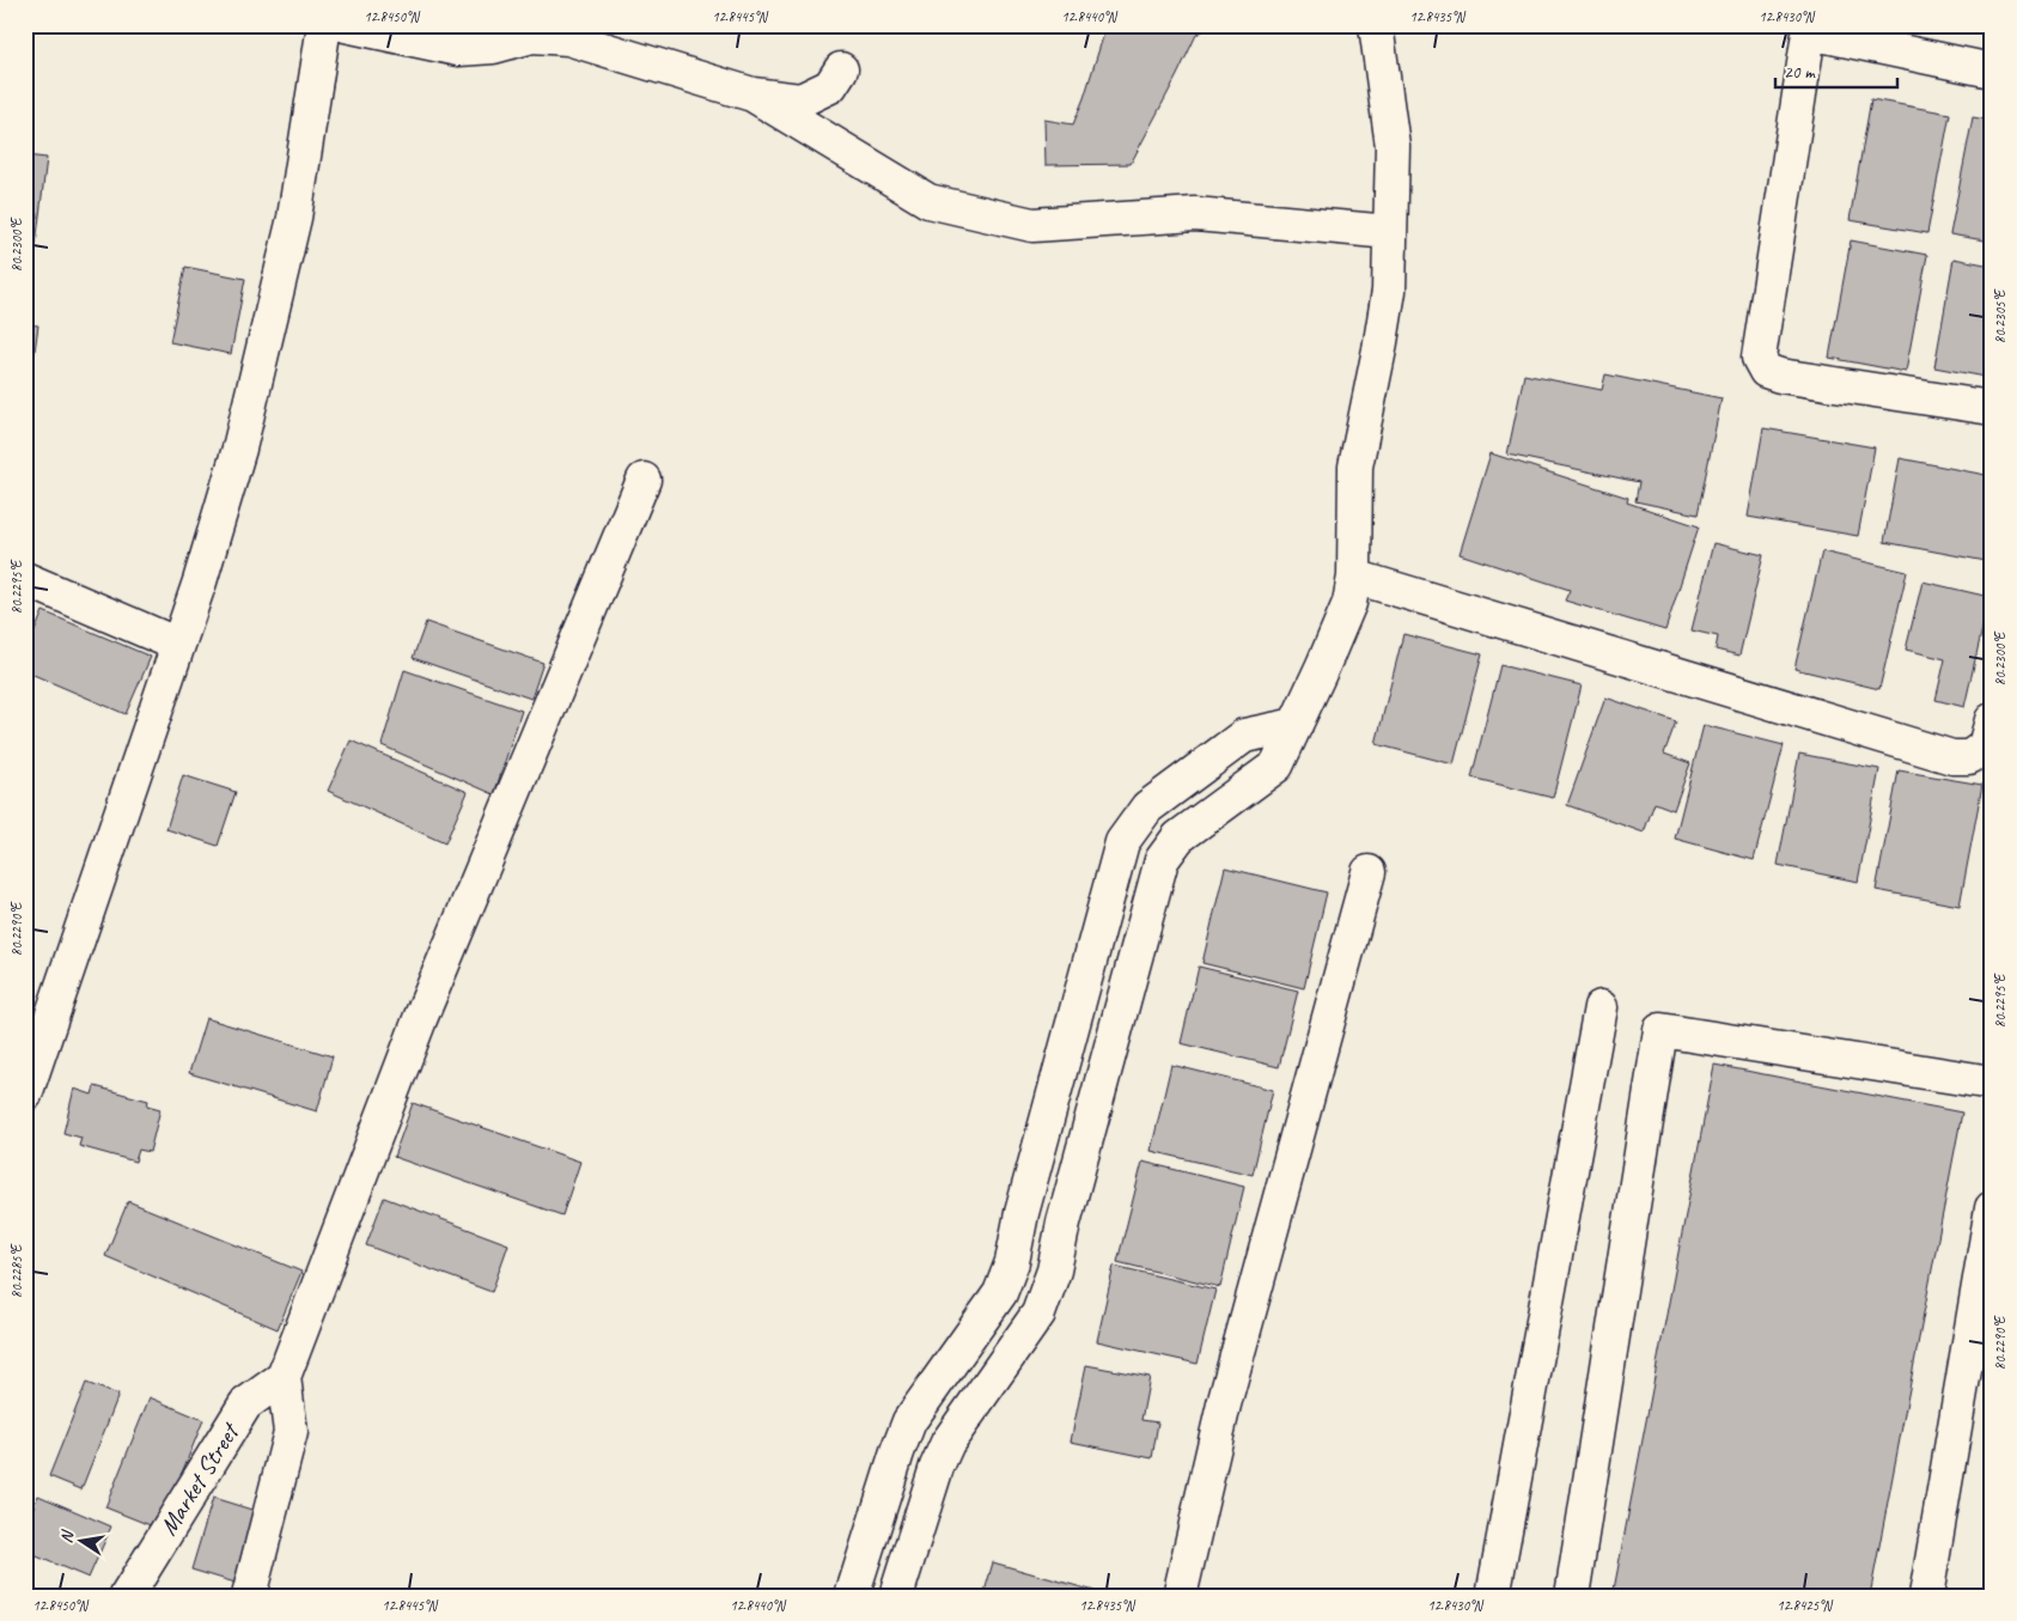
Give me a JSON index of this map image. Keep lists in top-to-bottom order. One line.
{"streets":{"street":["Market Street"]},"scale_bar":"20 m","north":"left","coordinates":["12.8450°N","12.8445°N","12.8440°N","12.8435°N","12.8430°N","80.2300°E","80.2305°E","80.2295°E","80.2290°E","80.2285°E","12.8425°N"]}
